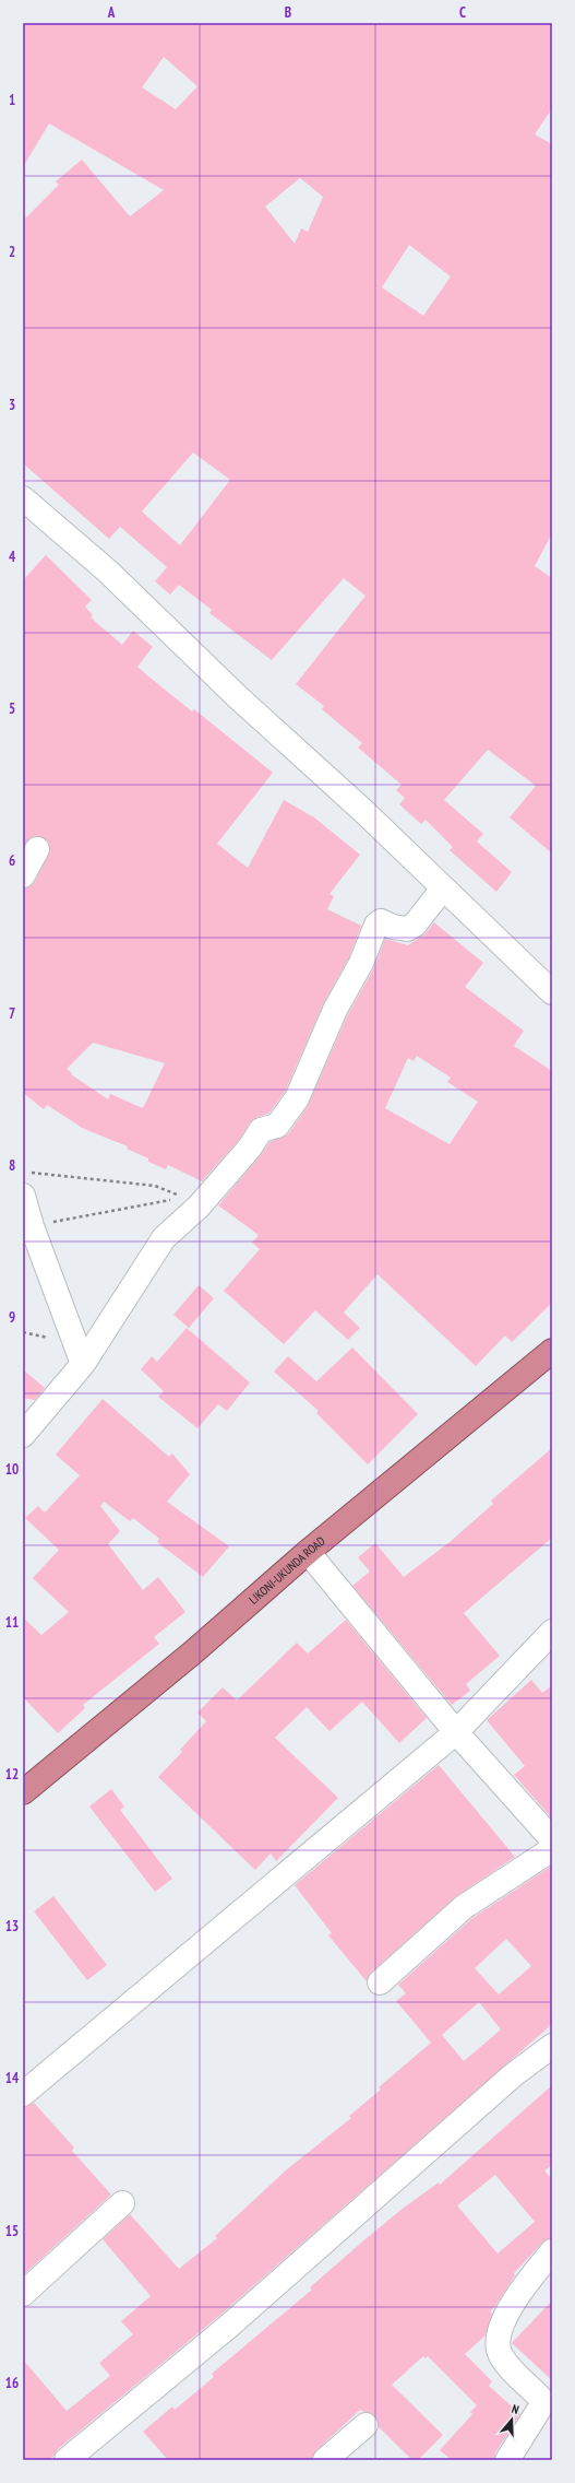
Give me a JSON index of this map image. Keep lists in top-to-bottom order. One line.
{"streets":{"highway":["LIKONI-UKUNDA ROAD"]},"north":"top","grid":{"columns":["A","B","C"],"rows":["1","2","3","4","5","6","7","8","9","10","11","12","13","14","15","16"]}}
